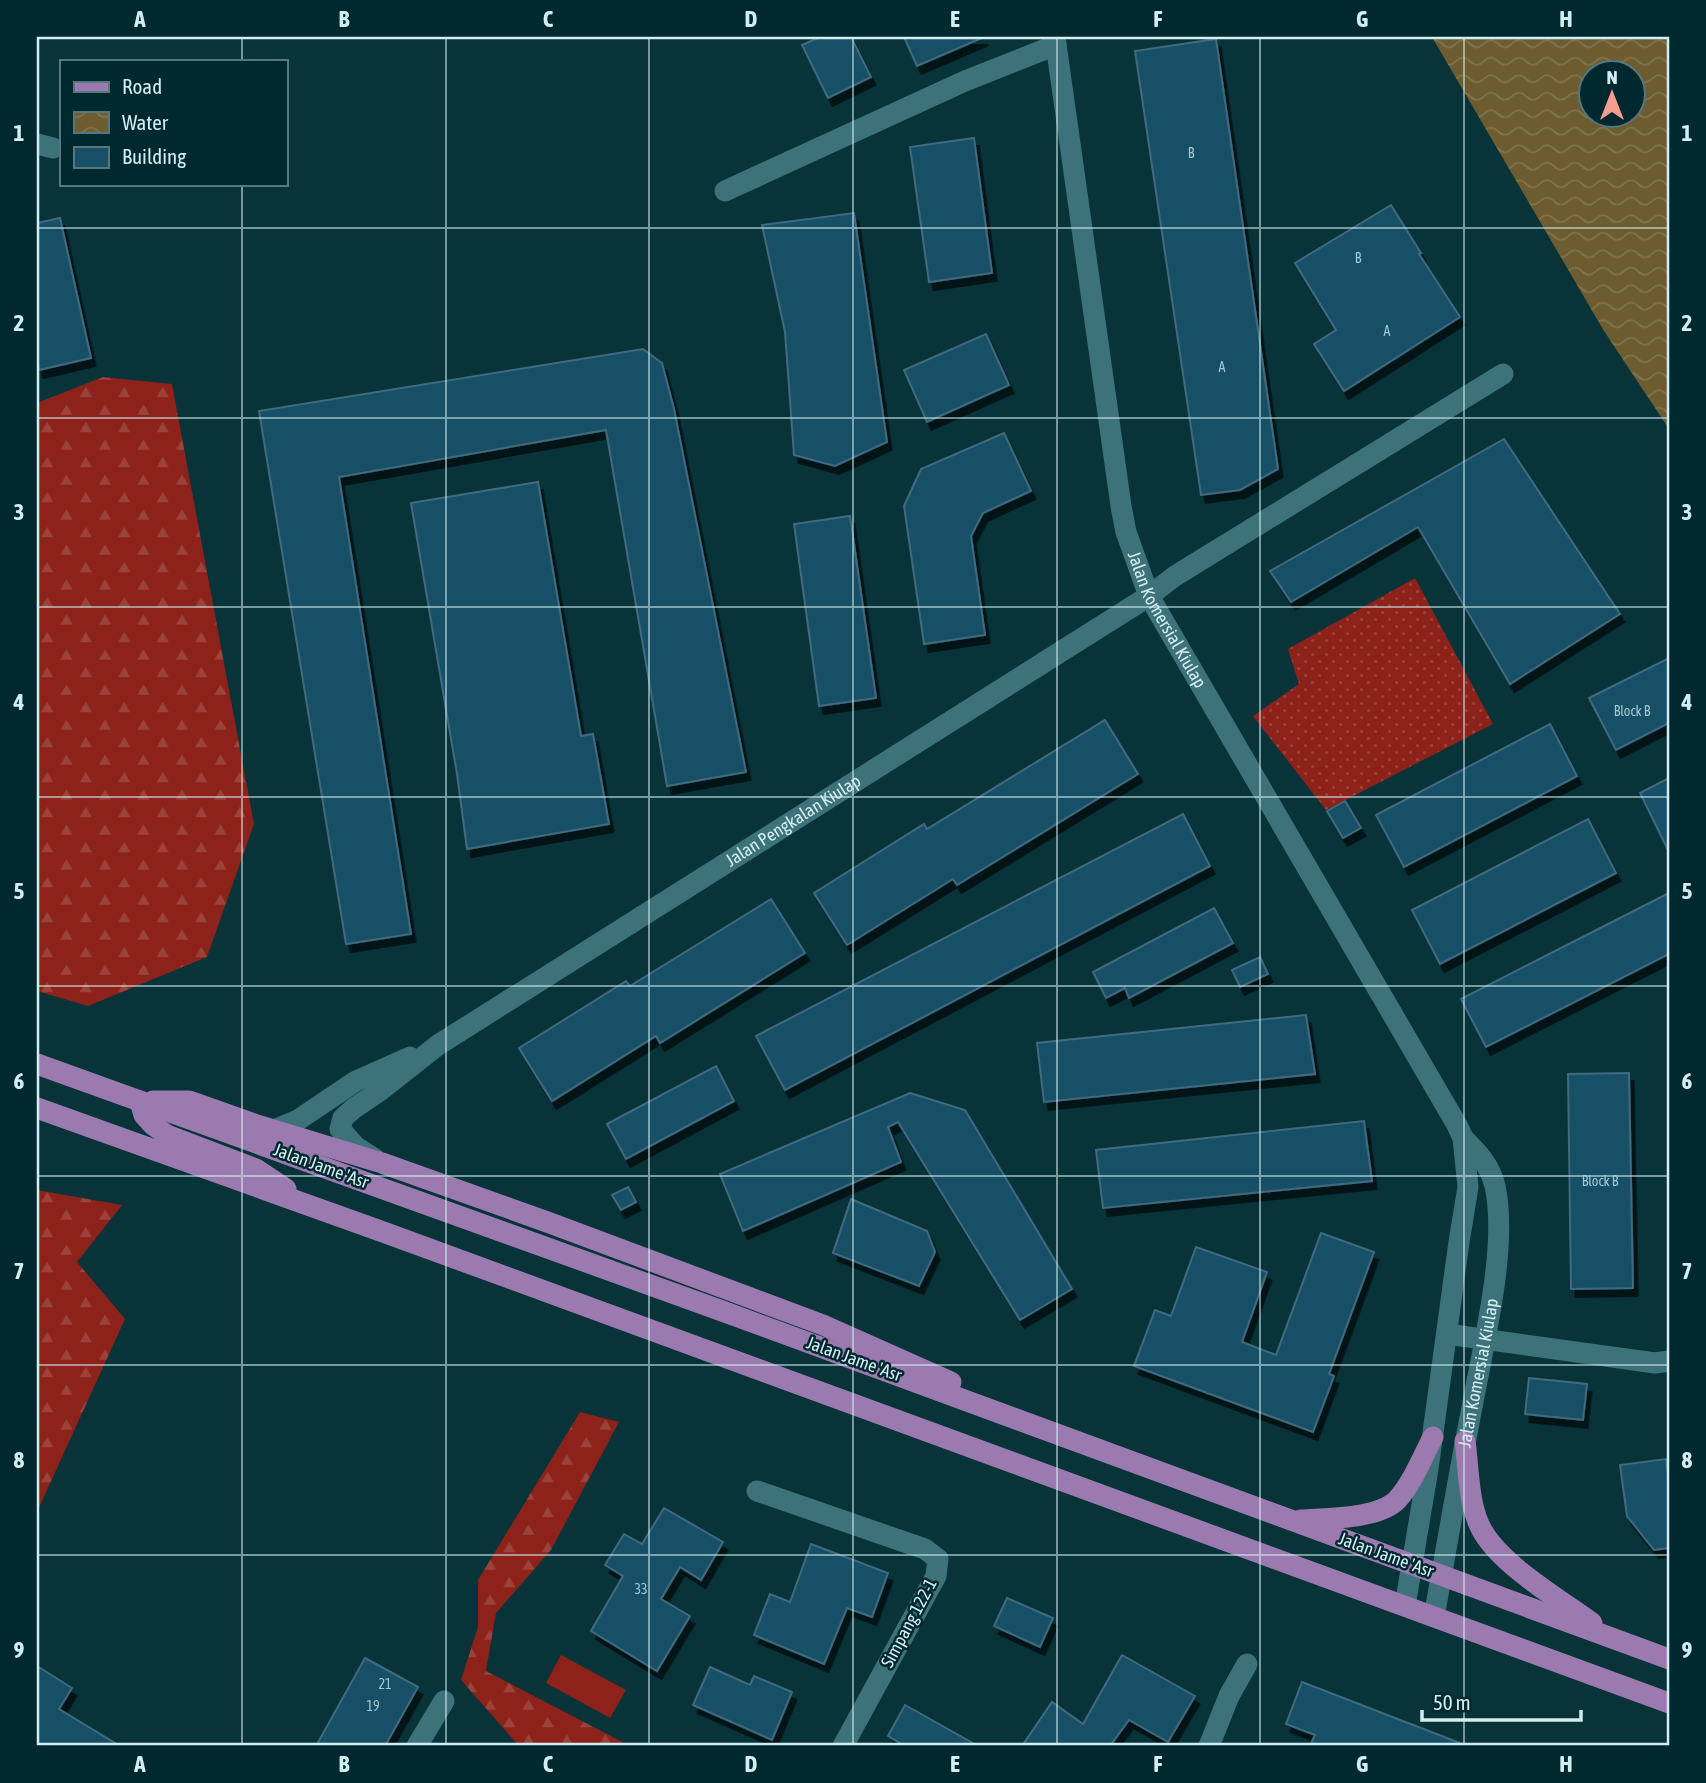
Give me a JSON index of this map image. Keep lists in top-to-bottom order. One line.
{"streets":{"main road":["Jalan Jame 'Asr"],"street":["Jalan Komersial Kiulap","Jalan Pengkalan Kiulap","Simpang 122-1"]},"crossings":[["Jalan Komersial Kiulap","Jalan Pengkalan Kiulap"],["Jalan Komersial Kiulap","Jalan Jame 'Asr"]],"house_numbers":["B","B","A","A","Block B","Block B","33","21","19"],"legend":["Road","Water","Building"],"scale_bar":"50 m","north":"top","grid":{"columns":["A","B","C","D","E","F","G","H"],"rows":["1","2","3","4","5","6","7","8","9"]}}
